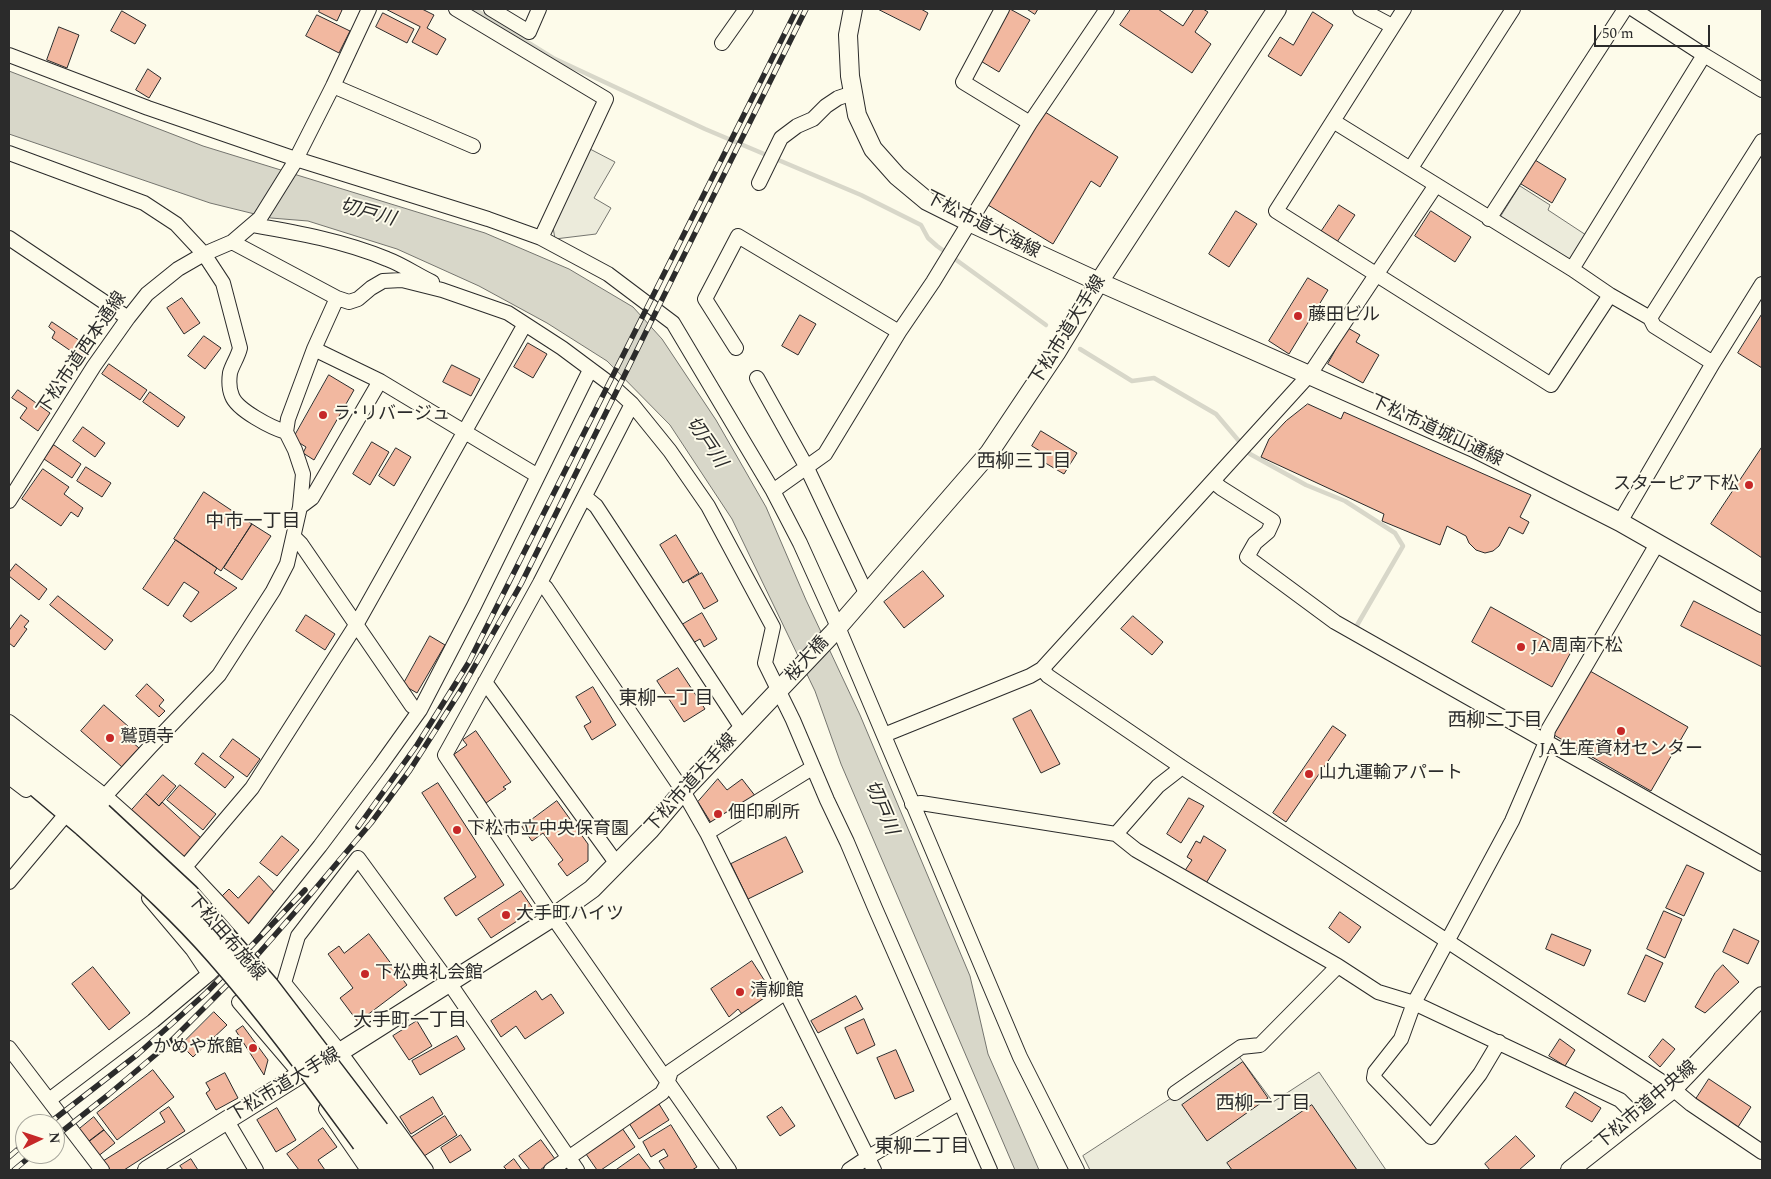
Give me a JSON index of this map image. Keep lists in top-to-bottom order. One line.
{"streets":{"main road":["下松田布施線"],"street":["下松市道大海線","下松市道大手線","下松市道西本通線","下松市道城山通線","桜大橋","下松市道中央線"]},"crossings":[["下松市道大海線","下松市道大手線"],["下松市道大海線","下松市道城山通線"],["下松市道大手線","下松市道城山通線"],["下松市道大手線","桜大橋"]],"districts":["西柳三丁目","中市一丁目","東柳一丁目","西柳二丁目","大手町一丁目","西柳一丁目","東柳二丁目"],"water":["切戸川"],"places":["藤田ビル","ラ･リバージュ","スターピア下松","JA周南下松","JA生産資材センター","鷲頭寺","山九運輸アパート","佃印刷所","下松市立中央保育園","大手町ハイツ","下松典礼会館","清柳館","かめや旅館"],"scale_bar":"50 m","north":"right"}
